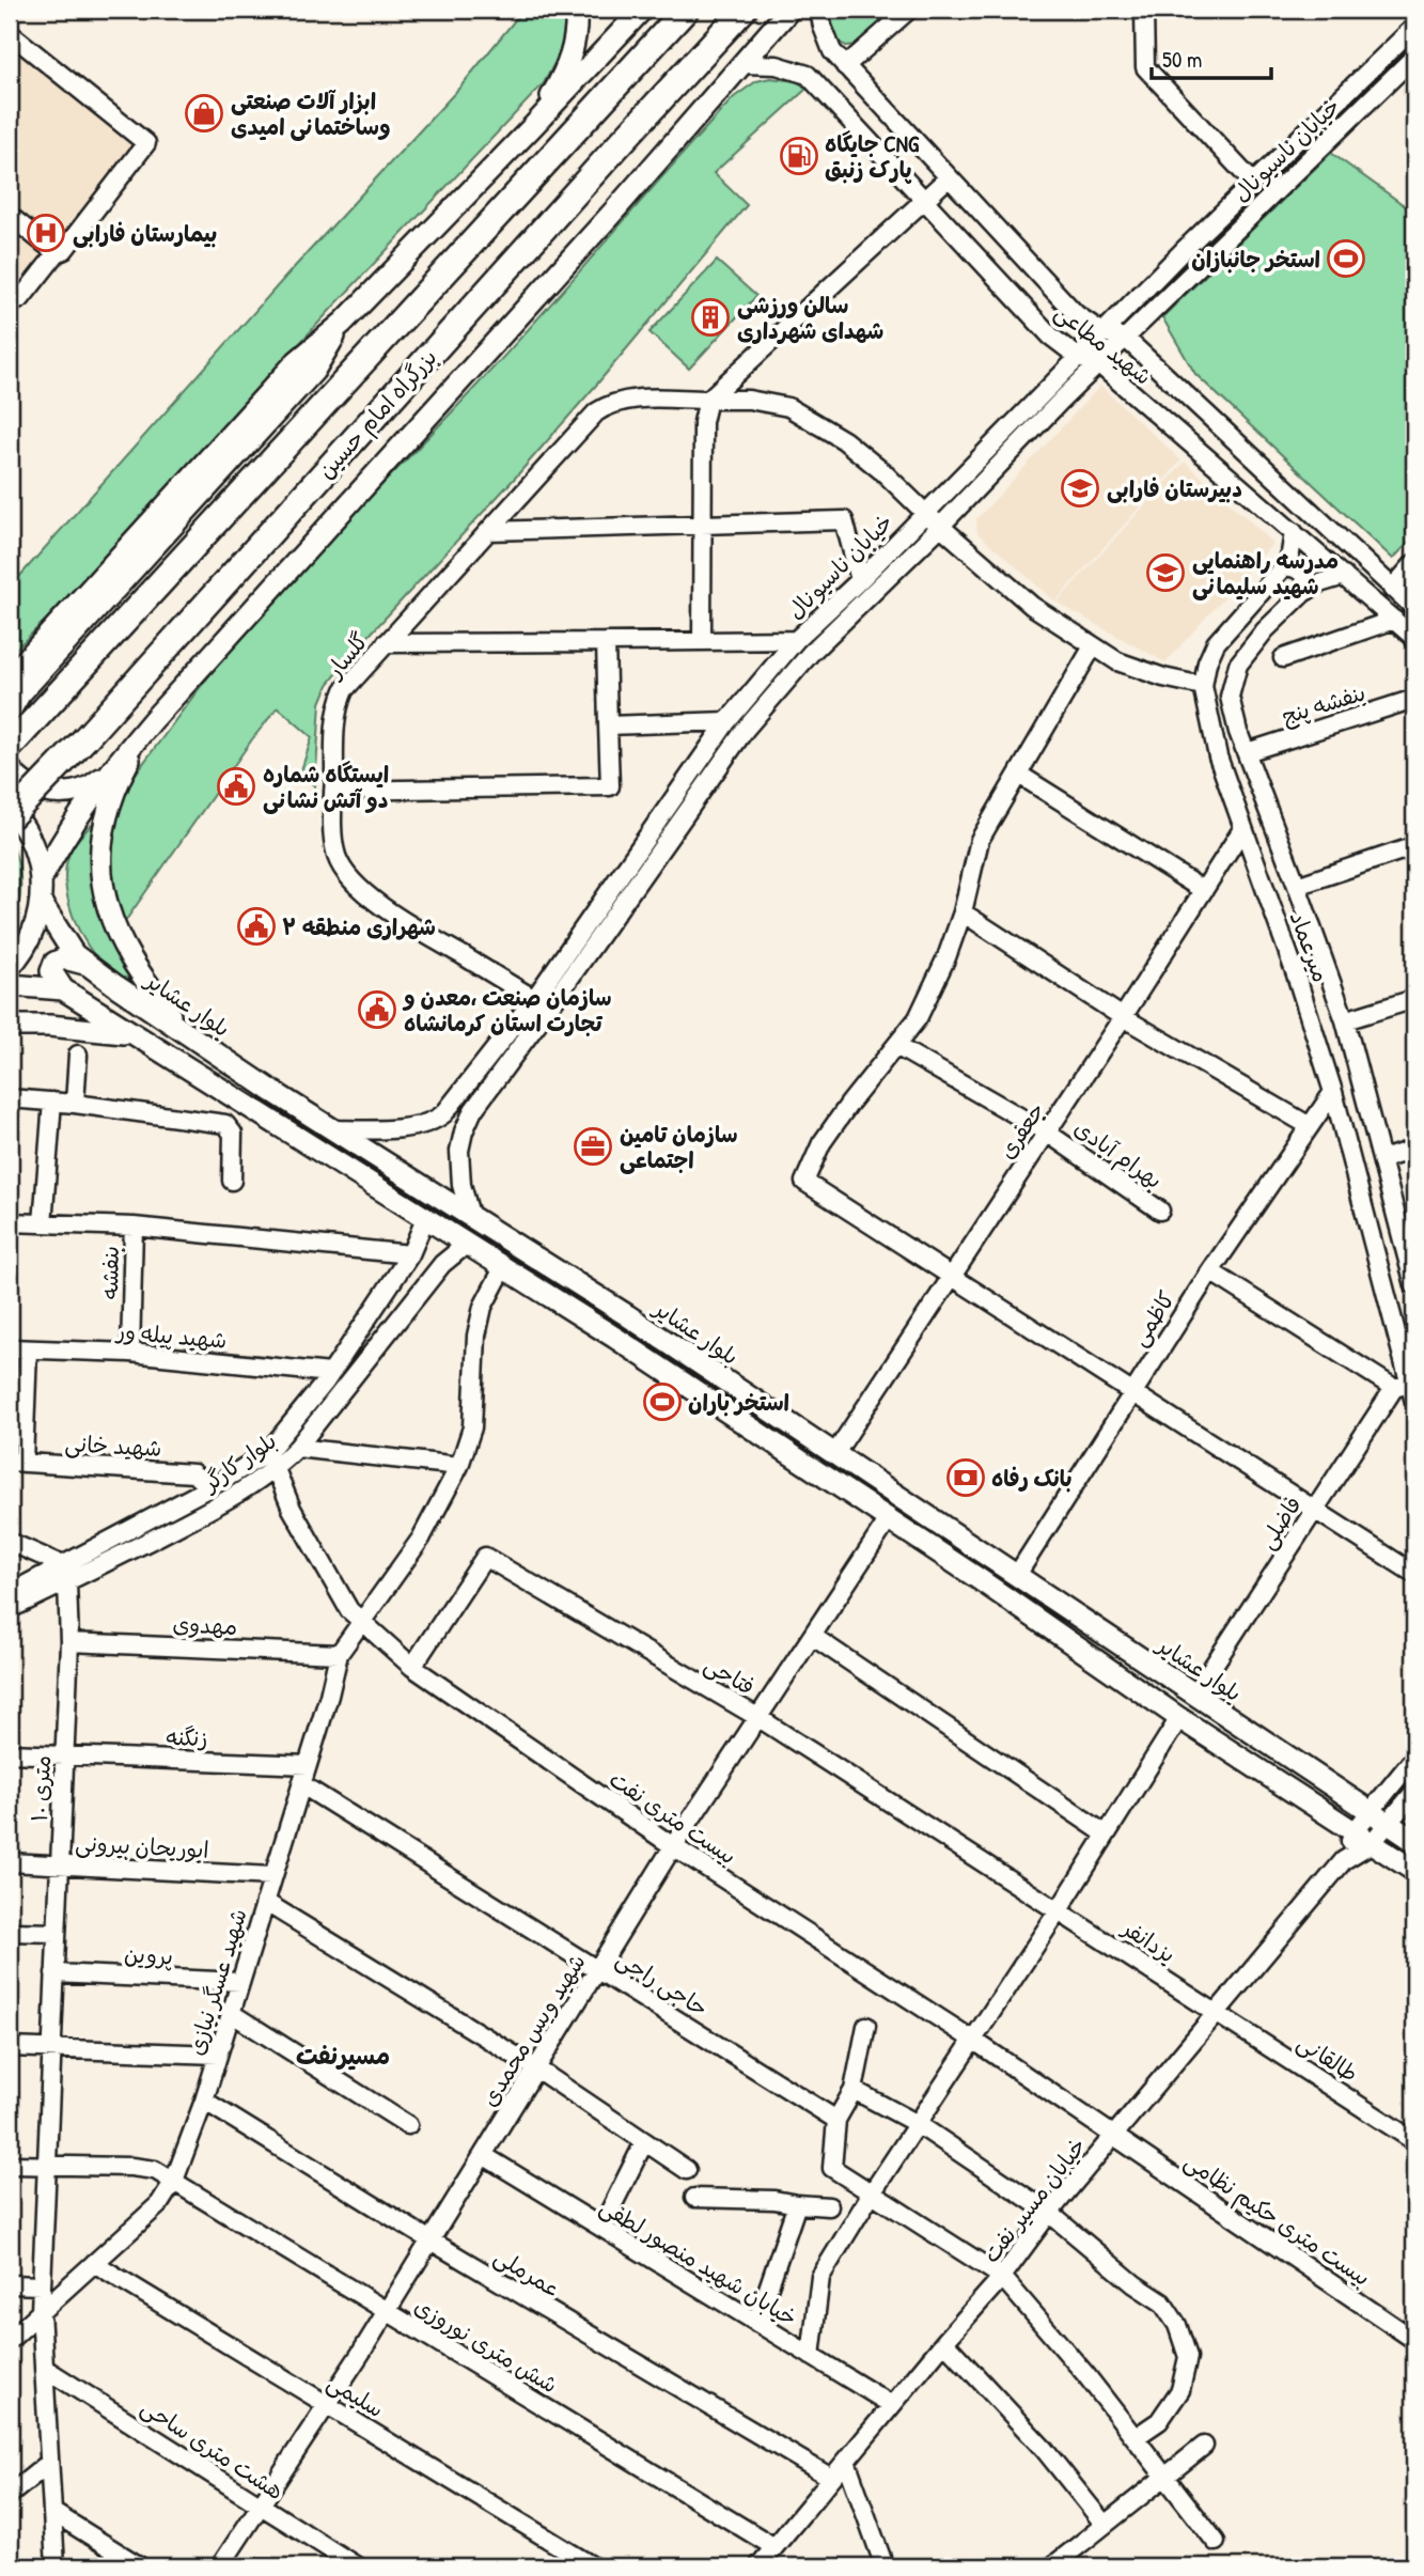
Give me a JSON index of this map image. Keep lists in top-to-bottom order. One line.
{"streets":{"highway":["بزرگراه امام حسین"],"main road":["بلوار عشایر"],"street":["خیابان ناسیونال","شهید مطاعی","گلسار","بنفشه پنج","میرعماد","جعفری","بهرام آبادی","بنفشه","کاظمی","شهید پیله ور","شهید خانی","بلوار کارگر","فاضلی","مهدوی","فتاحی","زنگنه","۱۰ متری","بیست متری نفت","ابوریحان بیرونی","یزدانفر","پروین","شهید عسگر نیازی","حاجی راجی","شهید ویس محمدی","طالقانی","خیابان مسیر نفت","بیست متری حکیم نظامی","خیابان شهید منصور لطفی","عمرملی","شش متری نوروزی","سلیمی","هشت متری ساحی"]},"crossings":[["خیابان ناسیونال","شهید مطاعی"],["خیابان ناسیونال","گلسار"],["خیابان ناسیونال","بلوار عشایر"],["شهید مطاعی","میرعماد"],["گلسار","میرعماد"],["بنفشه پنج","میرعماد"],["میرعماد","جعفری"],["میرعماد","کاظمی"],["میرعماد","فاضلی"],["بلوار عشایر","جعفری"],["بلوار عشایر","کاظمی"],["بلوار عشایر","فاضلی"],["بلوار عشایر","خیابان مسیر نفت"],["جعفری","بهرام آبادی"],["بنفشه","شهید پیله ور"],["شهید پیله ور","بلوار کارگر"],["شهید خانی","بلوار کارگر"],["بلوار کارگر","۱۰ متری"],["بلوار کارگر","بیست متری نفت"],["مهدوی","۱۰ متری"],["مهدوی","شهید عسگر نیازی"],["فتاحی","بیست متری نفت"],["فتاحی","یزدانفر"],["فتاحی","شهید ویس محمدی"],["زنگنه","۱۰ متری"],["زنگنه","شهید عسگر نیازی"],["۱۰ متری","ابوریحان بیرونی"],["۱۰ متری","پروین"],["۱۰ متری","شهید عسگر نیازی"],["۱۰ متری","شش متری نوروزی"],["۱۰ متری","هشت متری ساحی"],["بیست متری نفت","شهید عسگر نیازی"],["بیست متری نفت","شهید ویس محمدی"],["بیست متری نفت","خیابان مسیر نفت"],["بیست متری نفت","بیست متری حکیم نظامی"],["ابوریحان بیرونی","شهید عسگر نیازی"],["یزدانفر","طالقانی"],["یزدانفر","خیابان مسیر نفت"],["پروین","شهید عسگر نیازی"],["شهید عسگر نیازی","حاجی راجی"],["شهید عسگر نیازی","عمرملی"],["شهید عسگر نیازی","شش متری نوروزی"],["شهید عسگر نیازی","سلیمی"],["حاجی راجی","شهید ویس محمدی"],["شهید ویس محمدی","خیابان شهید منصور لطفی"],["شهید ویس محمدی","عمرملی"],["شهید ویس محمدی","شش متری نوروزی"],["شهید ویس محمدی","سلیمی"],["شهید ویس محمدی","هشت متری ساحی"],["طالقانی","خیابان مسیر نفت"],["خیابان مسیر نفت","بیست متری حکیم نظامی"],["خیابان مسیر نفت","خیابان شهید منصور لطفی"],["خیابان مسیر نفت","عمرملی"],["خیابان مسیر نفت","شش متری نوروزی"]],"districts":["مسیرنفت"],"places":{"shop":["ابزار آلات صنعتی وساختمانی امیدی"],"fuel station":["جایگاه CNG پارک زنبق"],"hospital":["بیمارستان فارابی"],"sports":["استخر جانبازان","استخر باران"],"building":["سالن ورزشی شهدای شهرداری"],"school or university":["دبیرستان فارابی","مدرسه راهنمایی شهید سلیمانی"],"public building":["ایستگاه شماره دو آتش نشانی","شهراری منطقه ۲","سازمان صنعت ،معدن و تجارت استان کرمانشاه"],"office":["سازمان تامین اجتماعی"],"bank":["بانک رفاه"]},"scale_bar":"50 m"}
